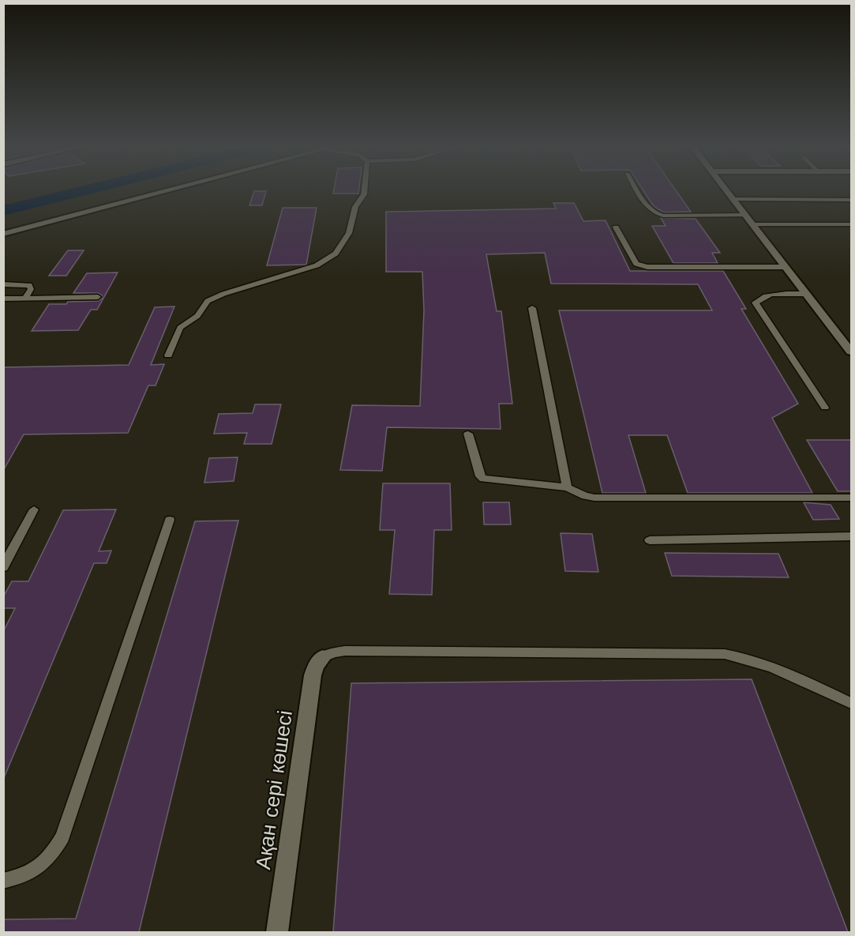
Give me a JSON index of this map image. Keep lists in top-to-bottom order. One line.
{"streets":{"street":["Ақан сері көшесі"]}}
